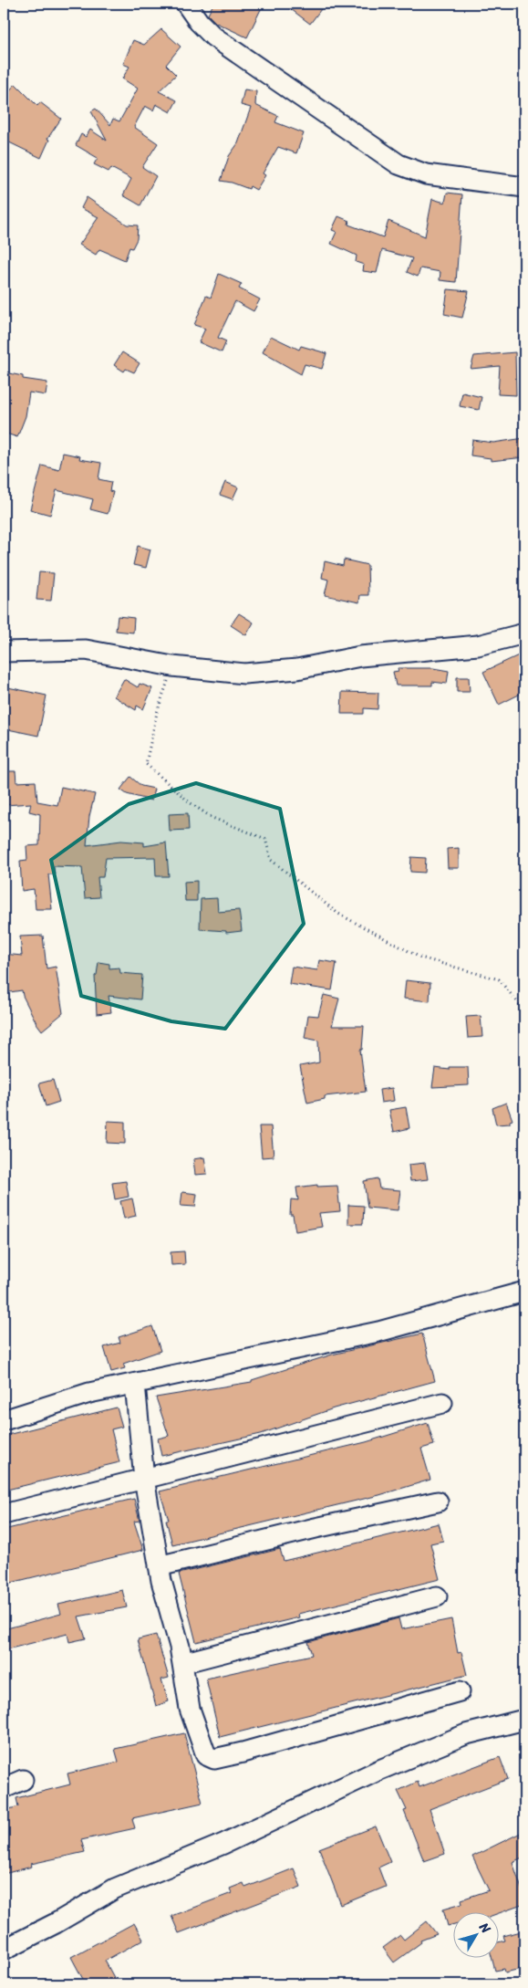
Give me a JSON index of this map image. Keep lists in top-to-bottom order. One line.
{"north":"top right"}
